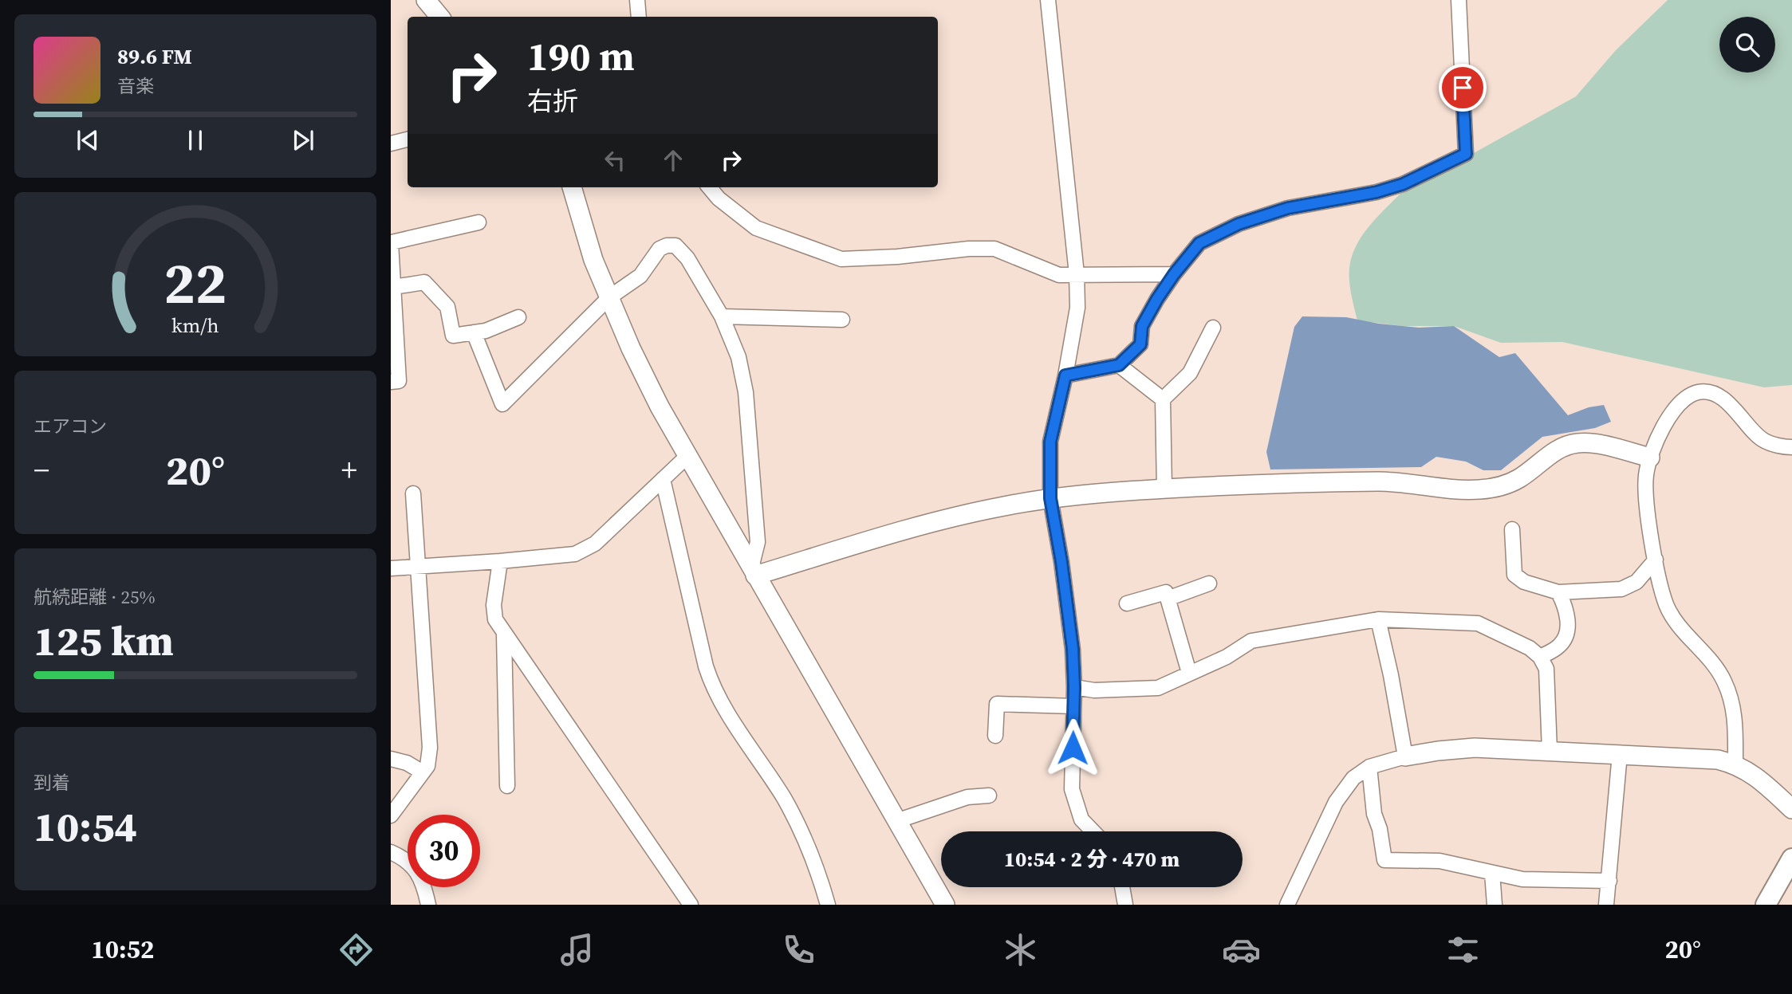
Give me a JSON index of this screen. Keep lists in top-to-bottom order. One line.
{"page":{"turn":["190 m","右折"],"song":["89.6 FM","音楽"],"tile":["エアコン",["航続距離 · 25%","125 km"],["到着","10:54"]],"heat":["−","20°","+"],"limit":"30","trip":"10:54 · 2 分 · 470 m","tabs":["10:52","20°"],"gauge":["22","km/h"]}}
